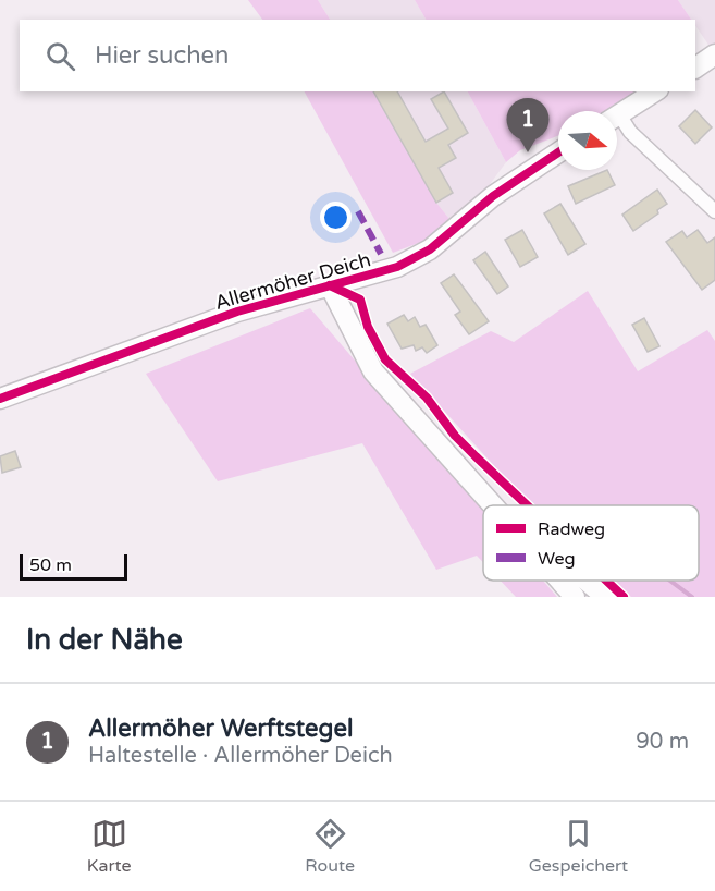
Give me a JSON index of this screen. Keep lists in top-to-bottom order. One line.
{"streets":{"street":["Allermöher Deich"]},"legend":["Radweg","Weg"],"scale_bar":"50 m","north":"right","page":{"search":"Hier suchen","pins":"1","scale":"50 m","heading":"In der Nähe","list":[{"mark":"1","name":"Allermöher Werftstegel","note":"Haltestelle · Allermöher Deich","value":"90 m"}],"nav":["Karte","Route","Gespeichert"]}}
